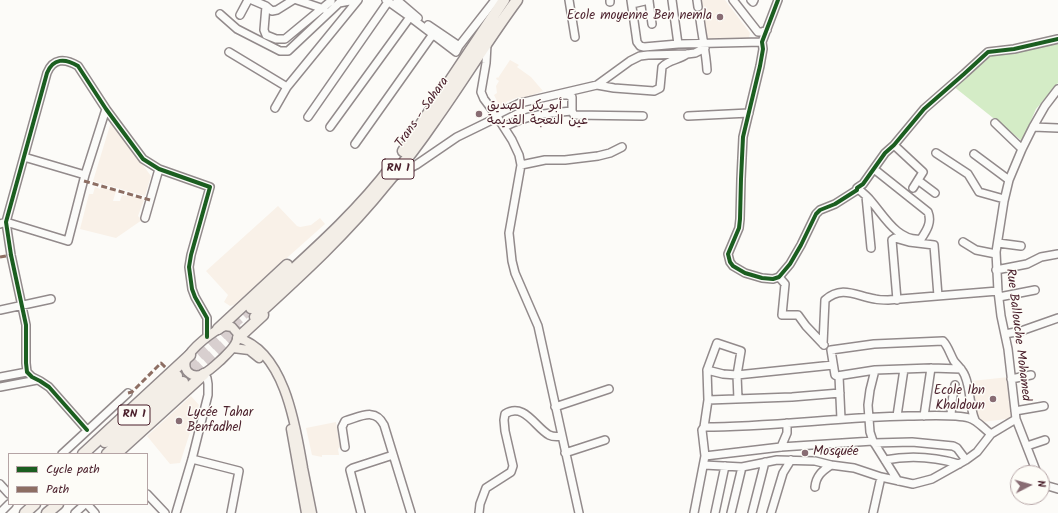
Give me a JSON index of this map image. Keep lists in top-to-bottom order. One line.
{"streets":{"highway":["Trans - Sahara","RN 1"],"street":["Rue Ballouche Mohamed"]},"places":["Ecole moyenne Ben nemla","أبو بكر الصديق عين النعجة القديمة","Ecole Ibn Khaldoun","Lycée Tahar Benfadhel","Mosquée"],"legend":["Cycle path","Path"],"north":"right"}
